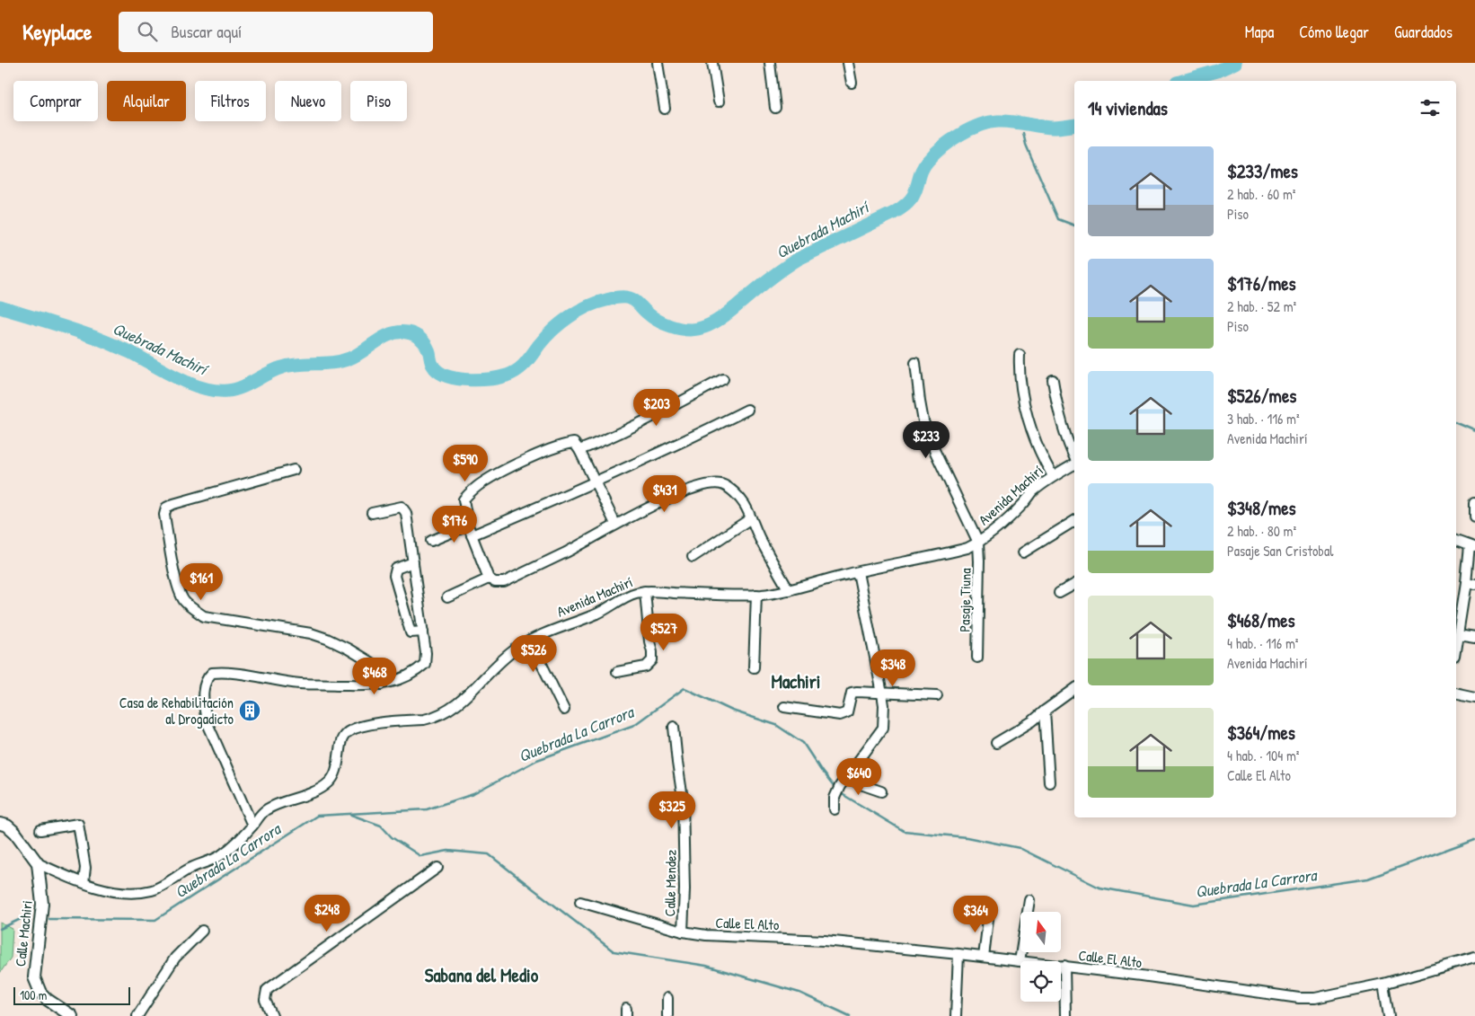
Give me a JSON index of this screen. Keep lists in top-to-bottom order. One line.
{"streets":{"street":["Avenida Machirí","Pasaje Tiuna","Calle Mendez","Calle El Alto","Calle Machiri"]},"crossings":[["Avenida Machirí","Pasaje Tiuna"],["Avenida Machirí","Calle Machiri"],["Calle Mendez","Calle El Alto"]],"districts":["Machiri","Sabana del Medio"],"water":["Quebrada Machirí","Quebrada La Carrora"],"places":{"building":["Casa de Rehabilitación al Drogadicto"]},"scale_bar":"100 m","north":"top","page":{"header":"Keyplace","search":"Buscar aquí","nav":["Mapa","Cómo llegar","Guardados"],"chip":["Comprar","Alquilar","Filtros","Nuevo","Piso"],"heading":"14 viviendas","list":[{"name":"$233/mes","note":"2 hab. · 60 m² · Piso"},{"name":"$176/mes","note":"2 hab. · 52 m² · Piso"},{"name":"$526/mes","note":"3 hab. · 116 m² · Avenida Machirí"},{"name":"$348/mes","note":"2 hab. · 80 m² · Pasaje San Cristobal"},{"name":"$468/mes","note":"4 hab. · 116 m² · Avenida Machirí"},{"name":"$364/mes","note":"4 hab. · 104 m² · Calle El Alto"}],"price":["$203","$233","$590","$431","$176","$161","$527","$526","$348","$468","$640","$325","$248","$364"],"scale":"100 m"}}
